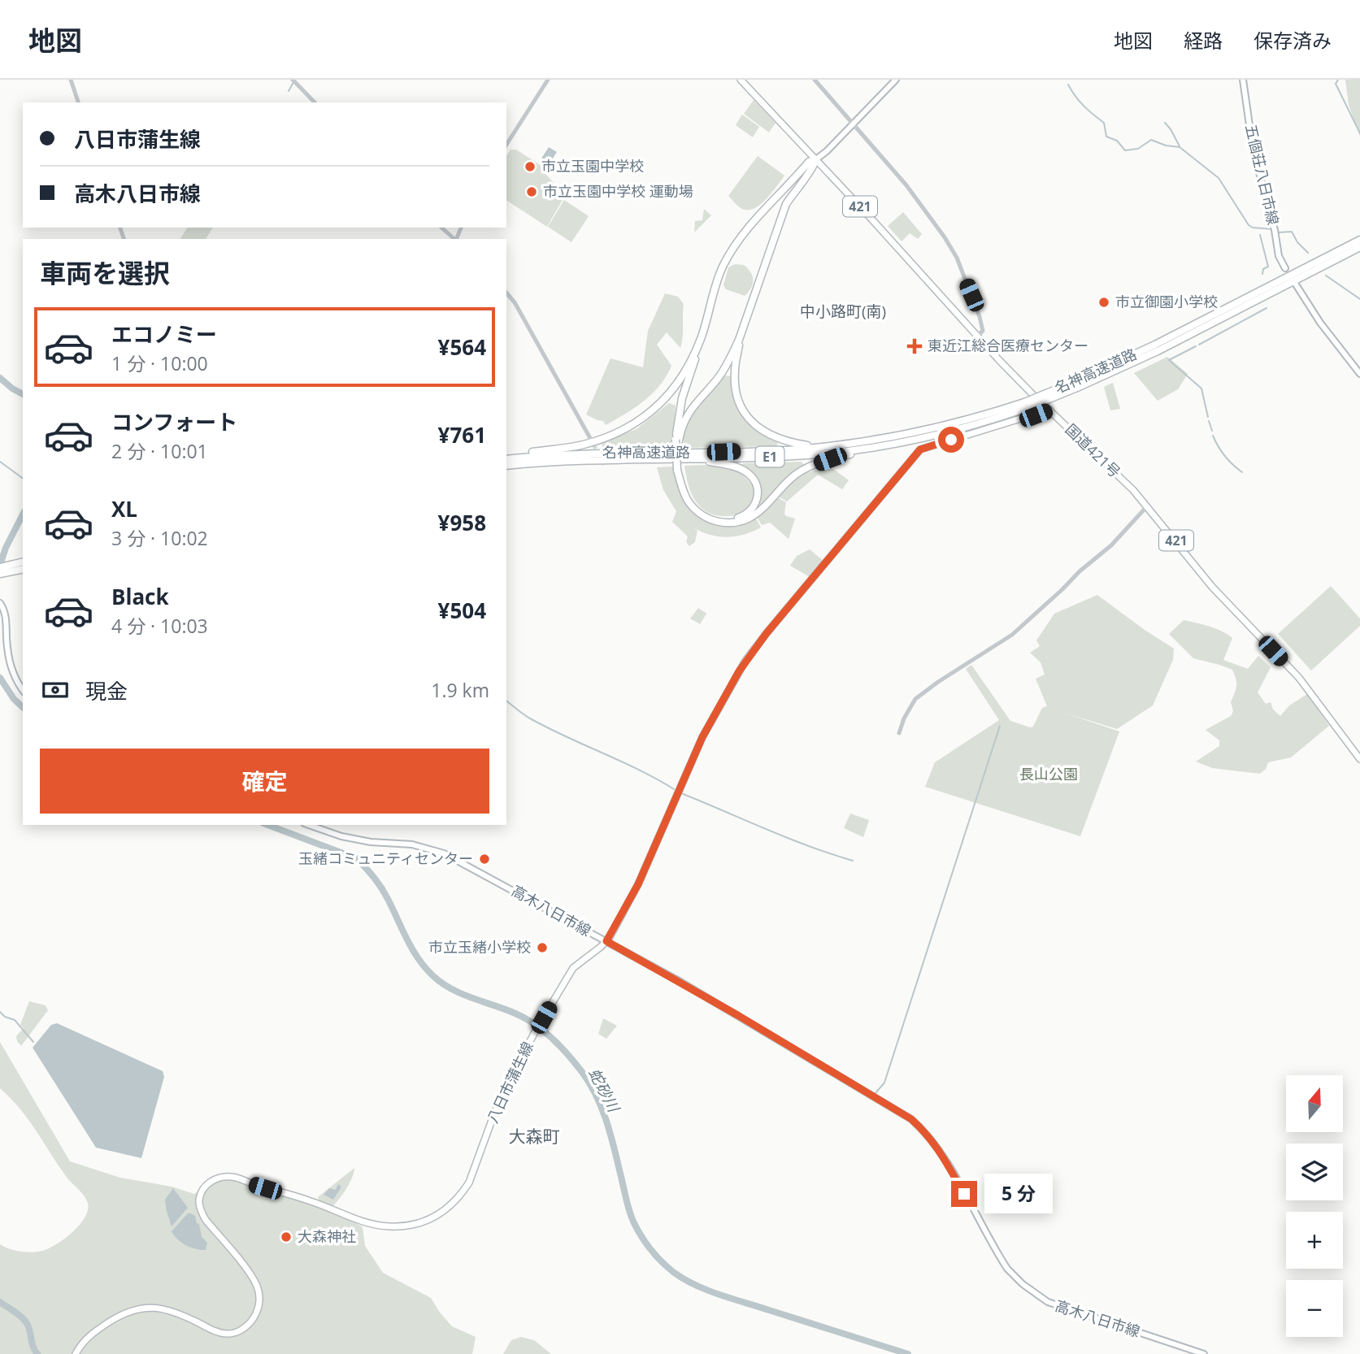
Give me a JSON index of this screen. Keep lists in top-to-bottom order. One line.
{"streets":{"highway":["名神高速道路","E1"],"main road":["五個荘八日市線","421","国道421号","高木八日市線","八日市蒲生線"]},"crossings":[["国道421号","八日市蒲生線"],["高木八日市線","八日市蒲生線"]],"districts":["中小路町(南)","大森町"],"water":["蛇砂川"],"parks":["長山公園"],"places":{"other":["市立玉園中学校","市立玉園中学校 運動場","市立御園小学校","玉緒コミュニティセンター","市立玉緒小学校","大森神社"],"health":["東近江総合医療センター"]},"north":"top","page":{"header":"地図","nav":["地図","経路","保存済み"],"banner":["八日市蒲生線","高木八日市線"],"heading":"車両を選択","list":[{"name":"エコノミー","note":"1 分 · 10:00","value":"¥564"},{"name":"コンフォート","note":"2 分 · 10:01","value":"¥761"},{"name":"XL","note":"3 分 · 10:02","value":"¥958"},{"name":"Black","note":"4 分 · 10:03","value":"¥504"}],"pay":["現金","1.9 km"],"buttons":"確定","map_buttons":["+","−"],"bubble":"5 分"}}
